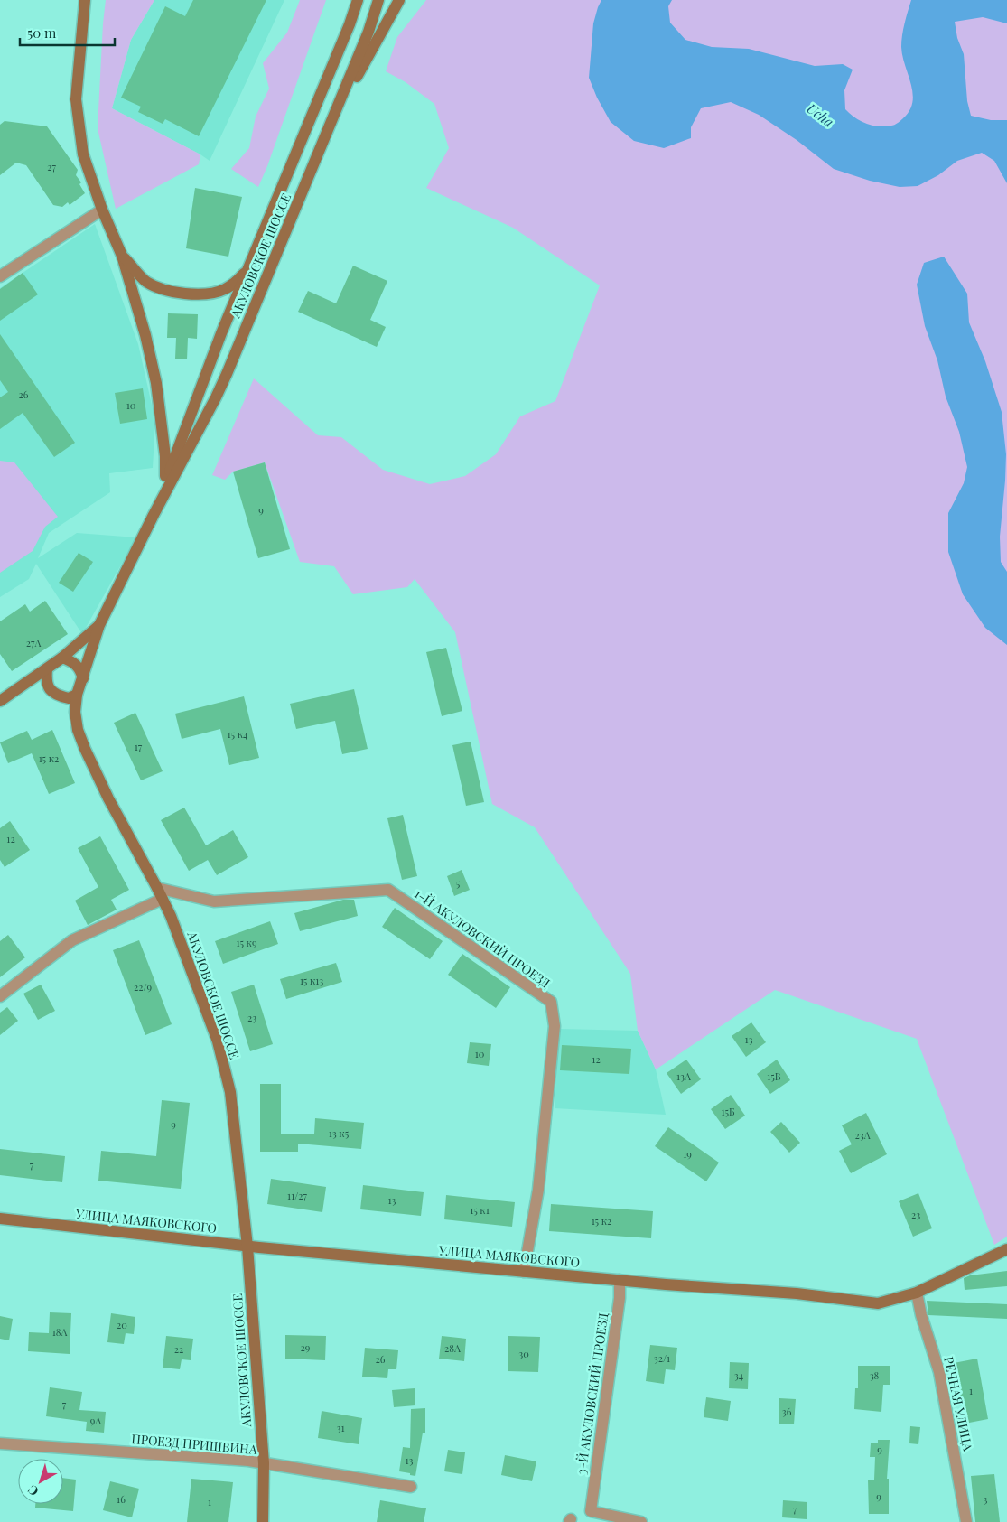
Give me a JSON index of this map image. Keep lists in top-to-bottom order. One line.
{"streets":{"street":["АКУЛОВСКОЕ ШОССЕ","1-Й АКУЛОВСКИЙ ПРОЕЗД","УЛИЦА МАЯКОВСКОГО","3-Й АКУЛОВСКИЙ ПРОЕЗД","РЕЧНАЯ УЛИЦА","ПРОЕЗД ПРИШВИНА"]},"crossings":[["АКУЛОВСКОЕ ШОССЕ","1-Й АКУЛОВСКИЙ ПРОЕЗД"],["АКУЛОВСКОЕ ШОССЕ","УЛИЦА МАЯКОВСКОГО"],["АКУЛОВСКОЕ ШОССЕ","ПРОЕЗД ПРИШВИНА"],["1-Й АКУЛОВСКИЙ ПРОЕЗД","УЛИЦА МАЯКОВСКОГО"],["УЛИЦА МАЯКОВСКОГО","3-Й АКУЛОВСКИЙ ПРОЕЗД"],["УЛИЦА МАЯКОВСКОГО","РЕЧНАЯ УЛИЦА"]],"water":["Ucha"],"house_numbers":["27","26","10","9","27А","15 к4","17","15 к2","12","5","15 к9","15 к13","22/9","23","13","10","12","13А","15В","15Б","9","13 к5","23А","19","7","11/27","13","15 к1","23","15 к2","20","18А","29","28А","22","30","32/1","26","34","38","1","7","36","9А","31","9","13","9","16","3","1","7"],"scale_bar":"50 m","north":"bottom left"}
